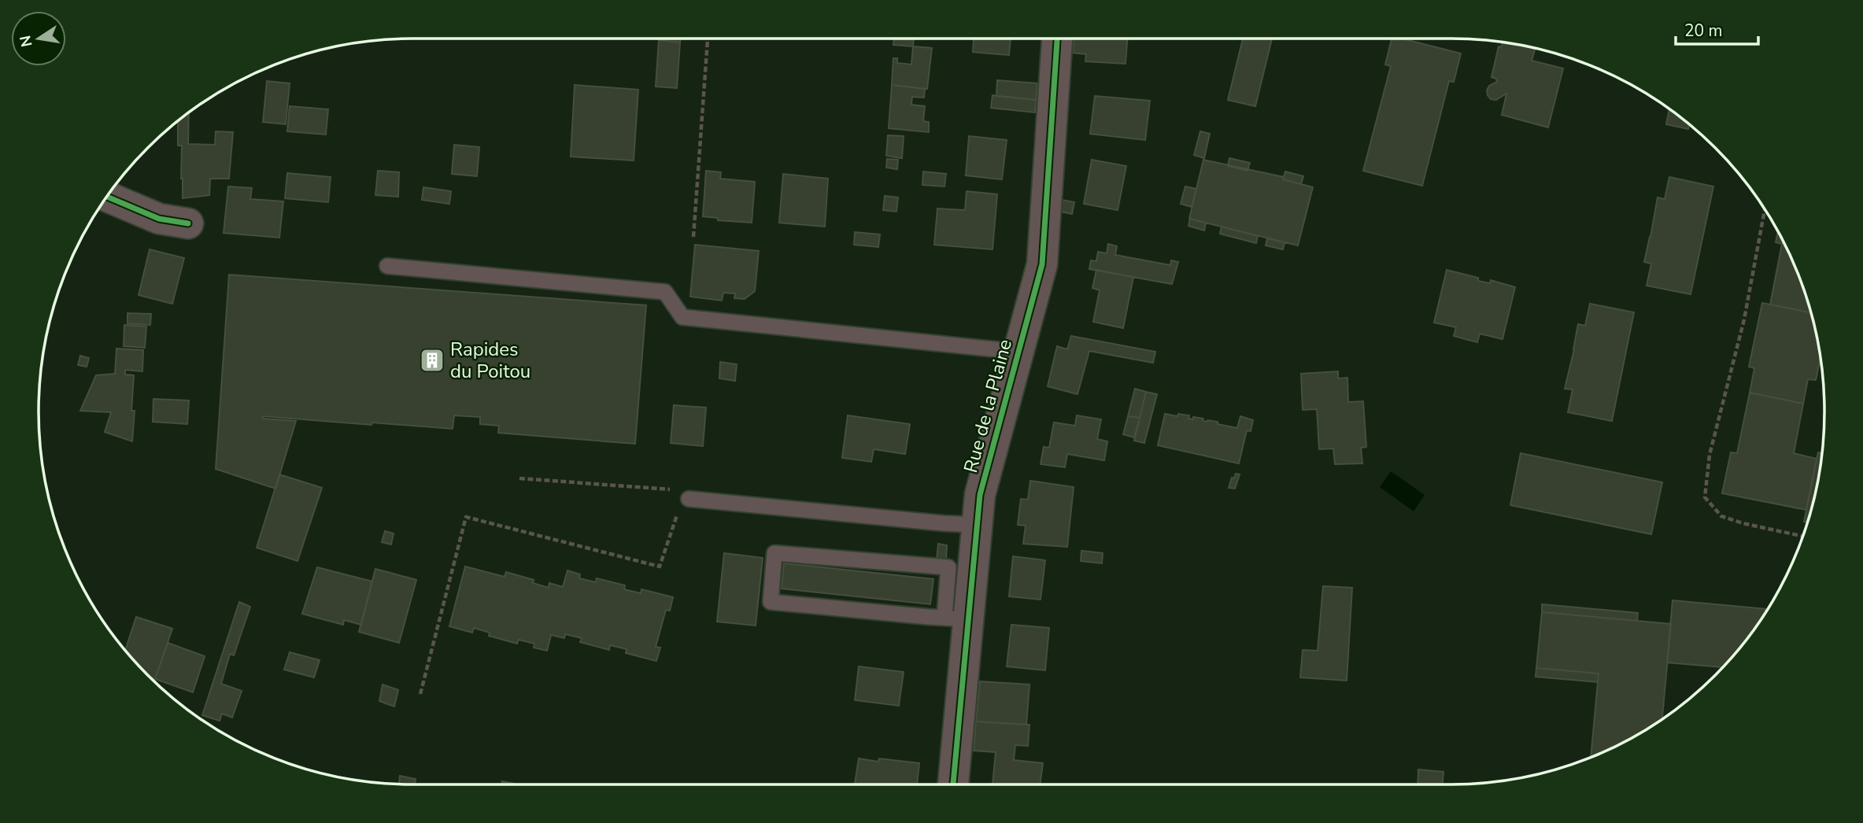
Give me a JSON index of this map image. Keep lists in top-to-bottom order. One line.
{"streets":{"street":["Rue de la Plaine"]},"places":{"building":["Rapides du Poitou"]},"scale_bar":"20 m","north":"left"}
